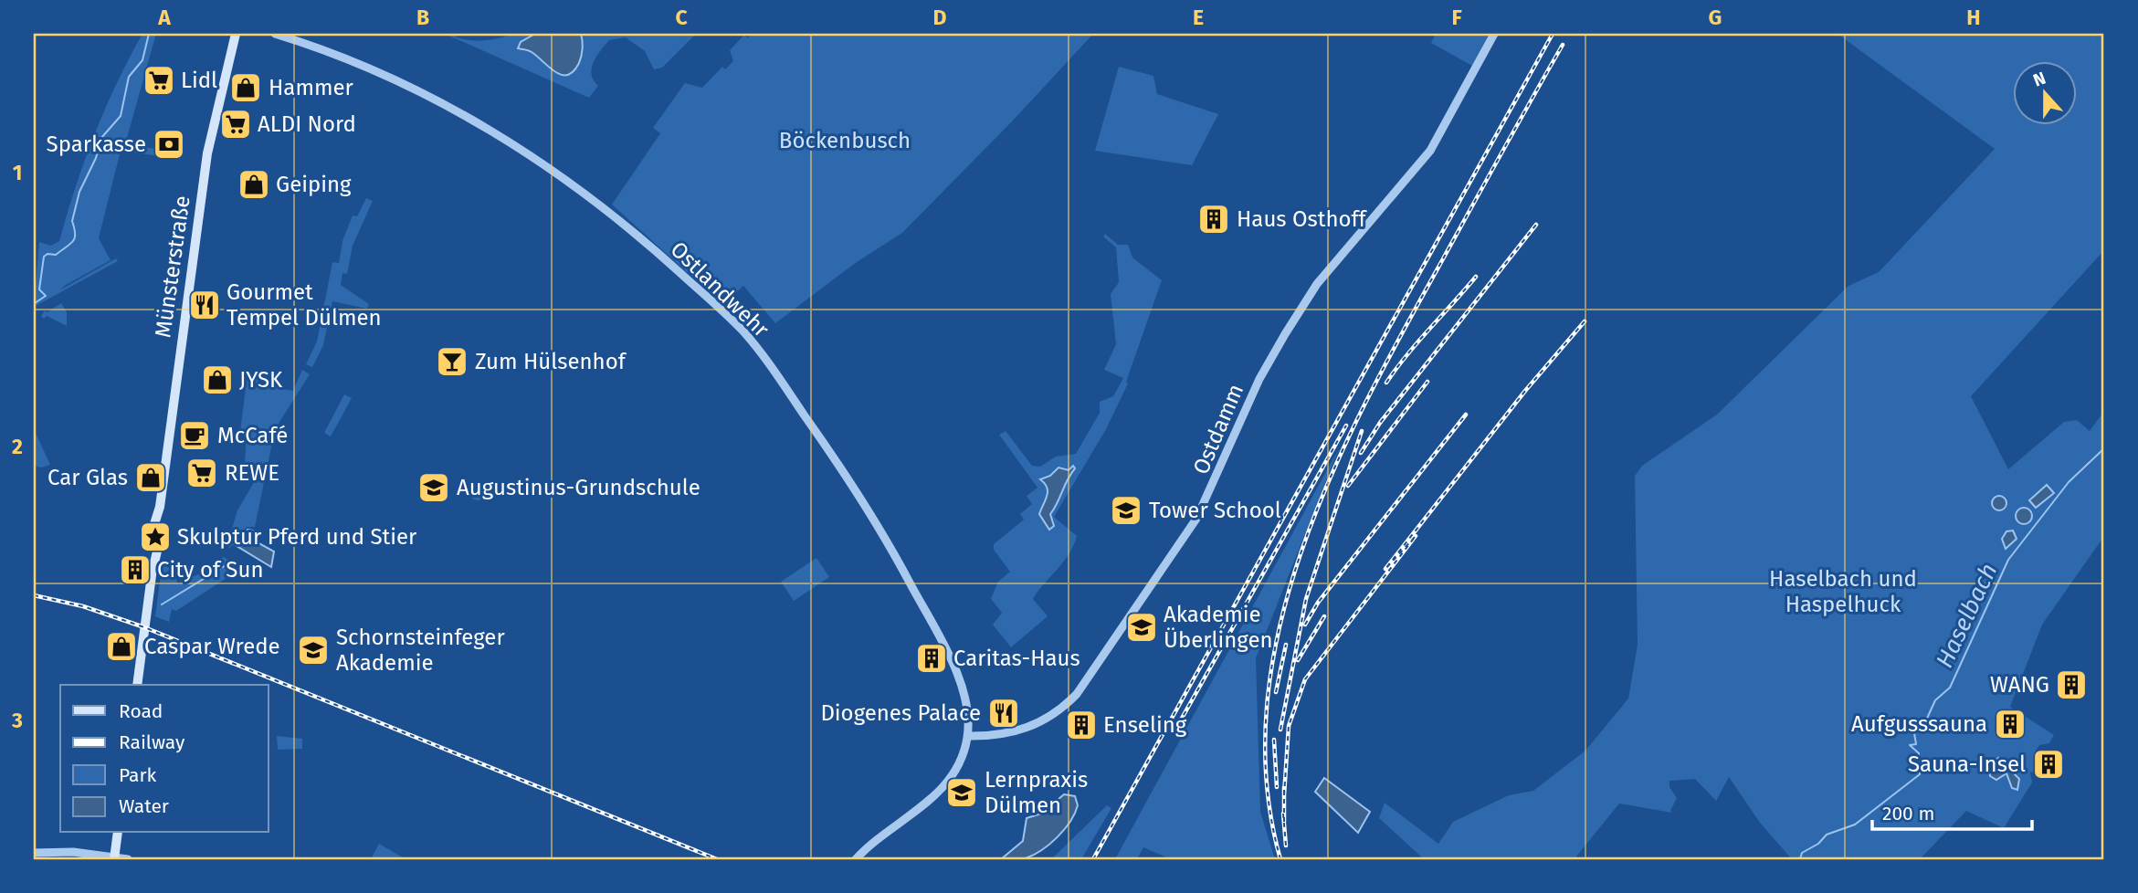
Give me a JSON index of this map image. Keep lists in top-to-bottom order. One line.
{"streets":{"main road":["Münsterstraße"],"street":["Ostlandwehr","Ostdamm"]},"crossings":[["Ostlandwehr","Ostdamm"]],"water":["Haselbach"],"parks":["Böckenbusch","Haselbach und Haspelhuck"],"places":{"supermarket":["Lidl","ALDI Nord","REWE"],"shop":["Hammer","Geiping","JYSK","Car Glas","Caspar Wrede"],"bank":["Sparkasse"],"building":["Haus Osthoff","City of Sun","Caritas-Haus","WANG","Aufgusssauna","Enseling","Sauna-Insel"],"restaurant":["Gourmet Tempel Dülmen","Diogenes Palace"],"bar":["Zum Hülsenhof"],"cafe":["McCafé"],"school or university":["Augustinus-Grundschule","Tower School","Akademie Überlingen","Schornsteinfeger Akademie","Lernpraxis Dülmen"],"place":["Skulptur Pferd und Stier"]},"legend":["Road","Railway","Park","Water"],"scale_bar":"200 m","north":"top","grid":{"columns":["A","B","C","D","E","F","G","H"],"rows":["1","2","3"]}}
